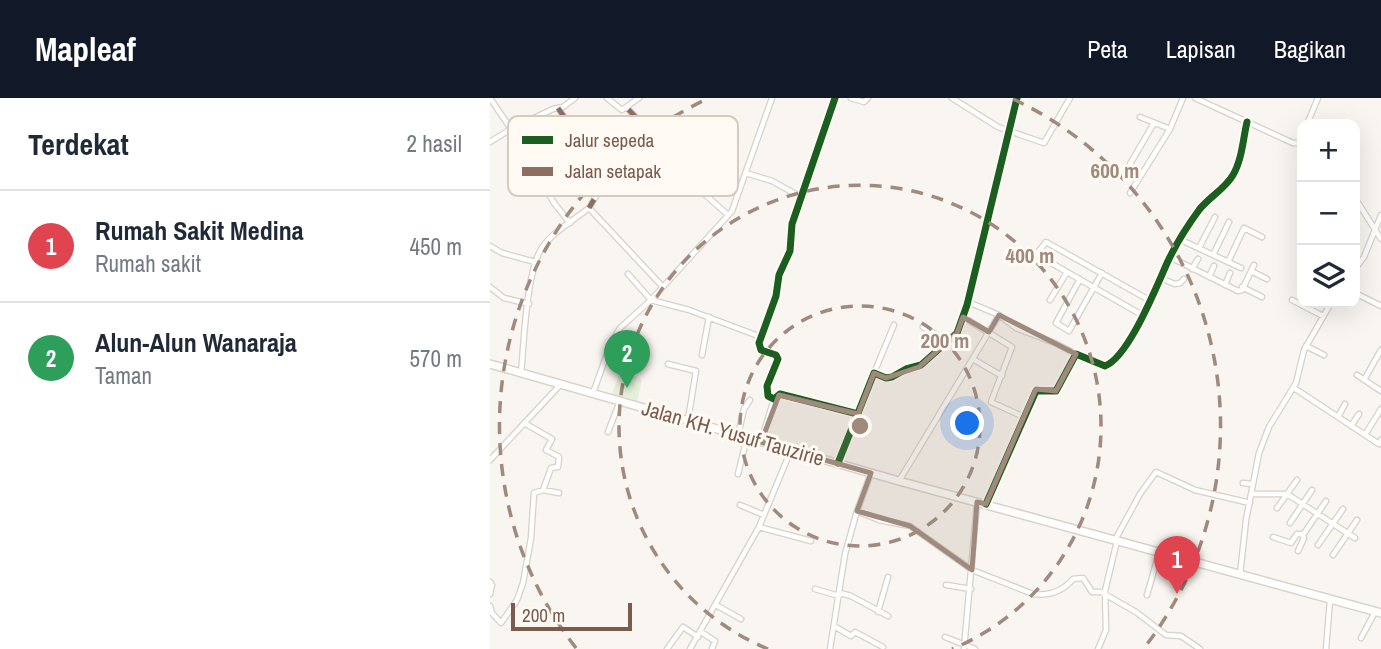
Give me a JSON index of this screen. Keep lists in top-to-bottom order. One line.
{"streets":{"main road":["Jalan KH. Yusuf Tauzirie"]},"legend":["Jalur sepeda","Jalan setapak"],"scale_bar":"200 m","page":{"header":"Mapleaf","nav":["Peta","Lapisan","Bagikan"],"heading":["Terdekat","2 hasil"],"map_buttons":["+","−"],"list":[{"mark":"1","name":"Rumah Sakit Medina","note":"Rumah sakit","value":"450 m"},{"mark":"2","name":"Alun-Alun Wanaraja","note":"Taman","value":"570 m"}],"pins":["2","1"],"scale":"200 m"},"rings":["600 m","400 m","200 m"]}
